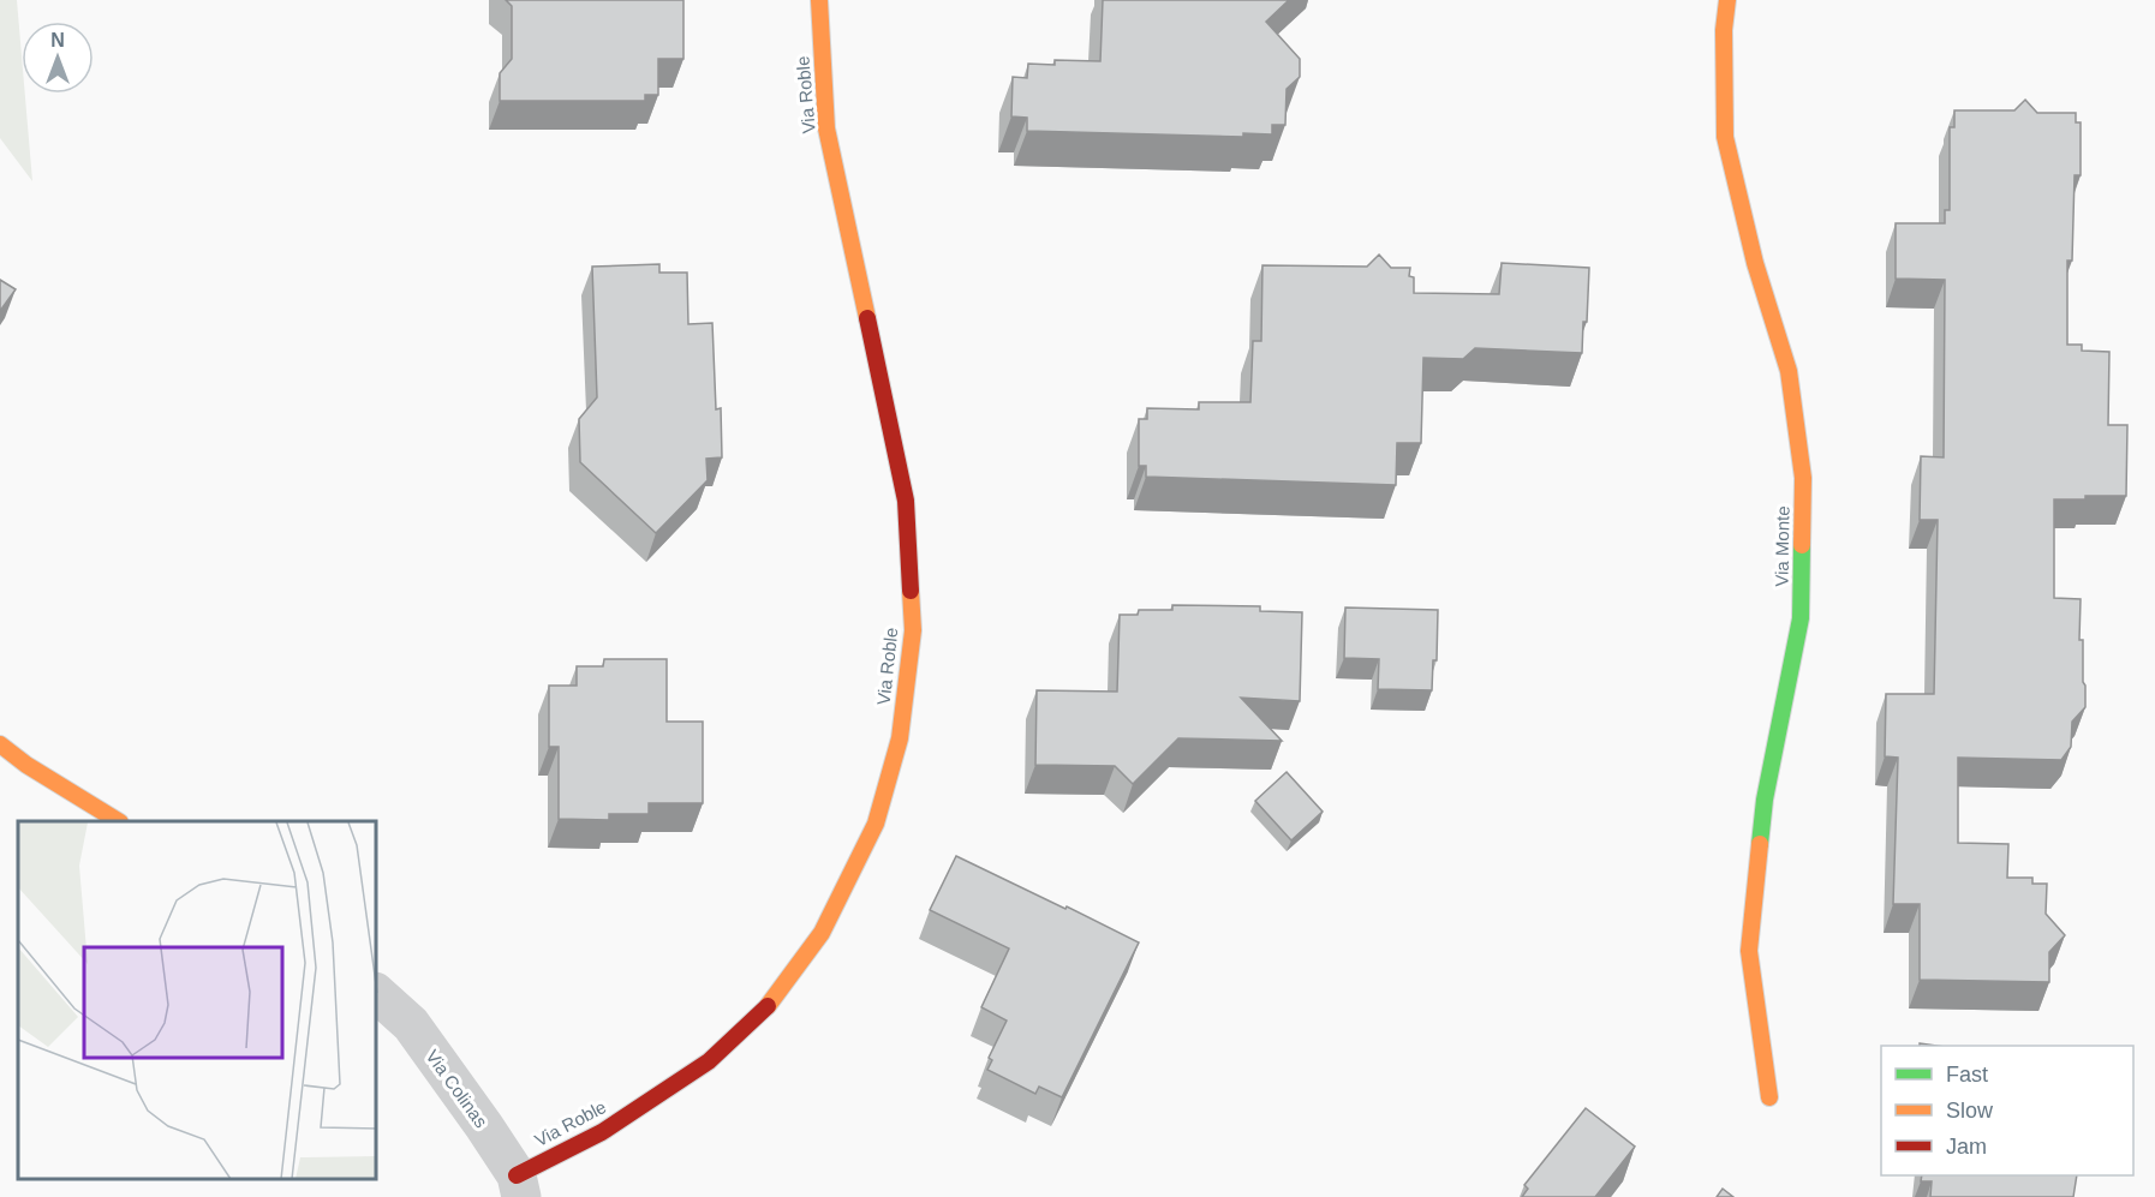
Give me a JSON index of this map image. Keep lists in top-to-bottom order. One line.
{"streets":{"street":["Via Roble","Via Monte","Via Colinas"]},"crossings":[["Via Roble","Via Colinas"]],"legend":["Fast","Slow","Jam"],"north":"top"}
